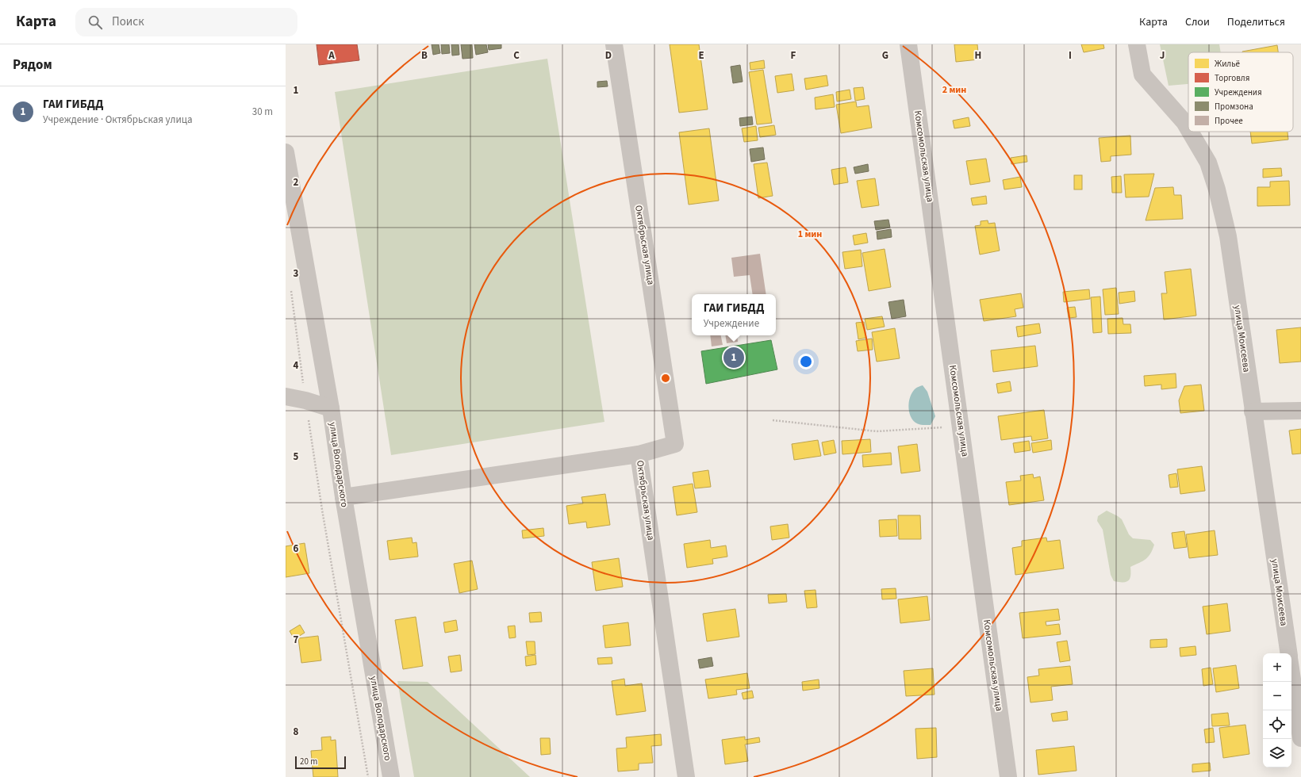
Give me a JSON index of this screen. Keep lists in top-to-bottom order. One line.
{"streets":{"street":["Комсомольская улица","Октябрьская улица","улица Моисеева","улица Володарского"]},"legend":["Жильё","Торговля","Учреждения","Промзона","Прочее"],"scale_bar":"20 m","page":{"header":"Карта","search":"Поиск","nav":["Карта","Слои","Поделиться"],"heading":"Рядом","list":[{"mark":"1","name":"ГАИ ГИБДД","note":"Учреждение · Октябрьская улица","value":"30 m"}],"popup":["ГАИ ГИБДД","Учреждение"],"pins":"1","map_buttons":["+","−"],"scale":"20 m"},"grid":{"columns":["A","B","C","D","E","F","G","H","I","J"],"rows":["1","2","3","4","5","6","7","8"]},"rings":["2 мин","1 мин"]}
